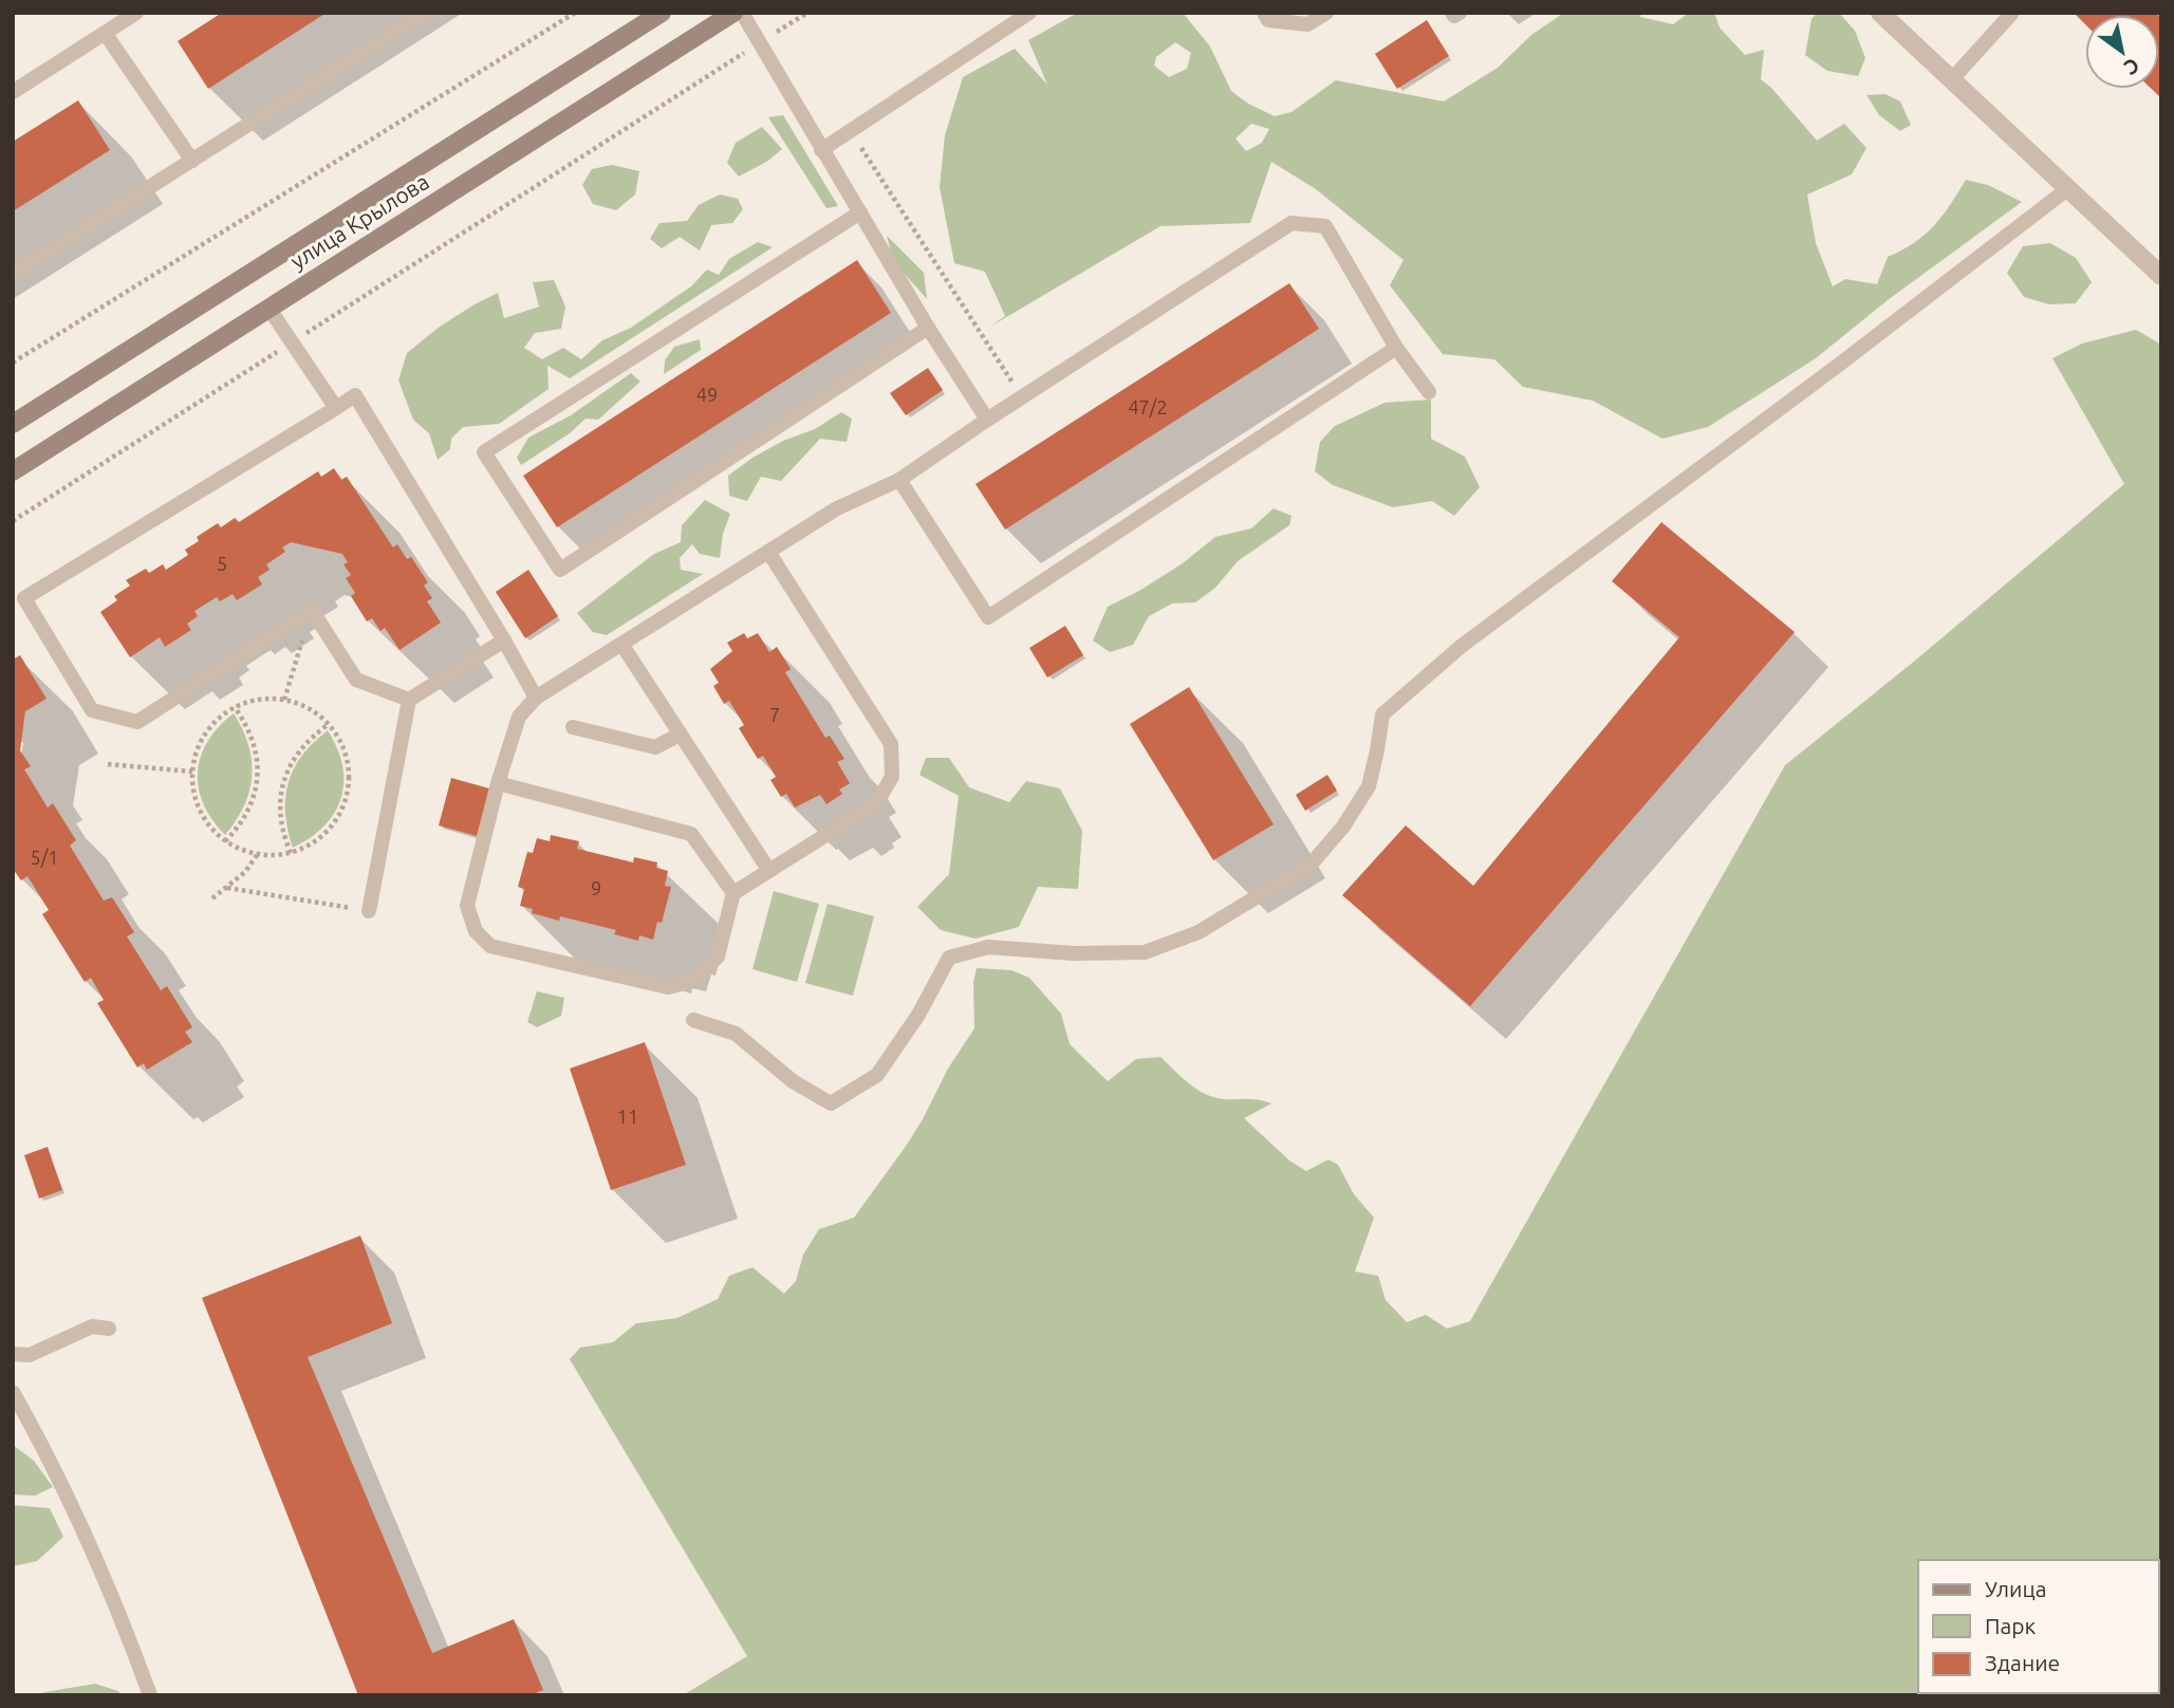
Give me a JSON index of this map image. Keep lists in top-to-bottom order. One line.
{"streets":{"main road":["улица Крылова"]},"house_numbers":["49","47/2","5","7","5/1","9","11"],"legend":["Улица","Парк","Здание"],"north":"bottom right"}
